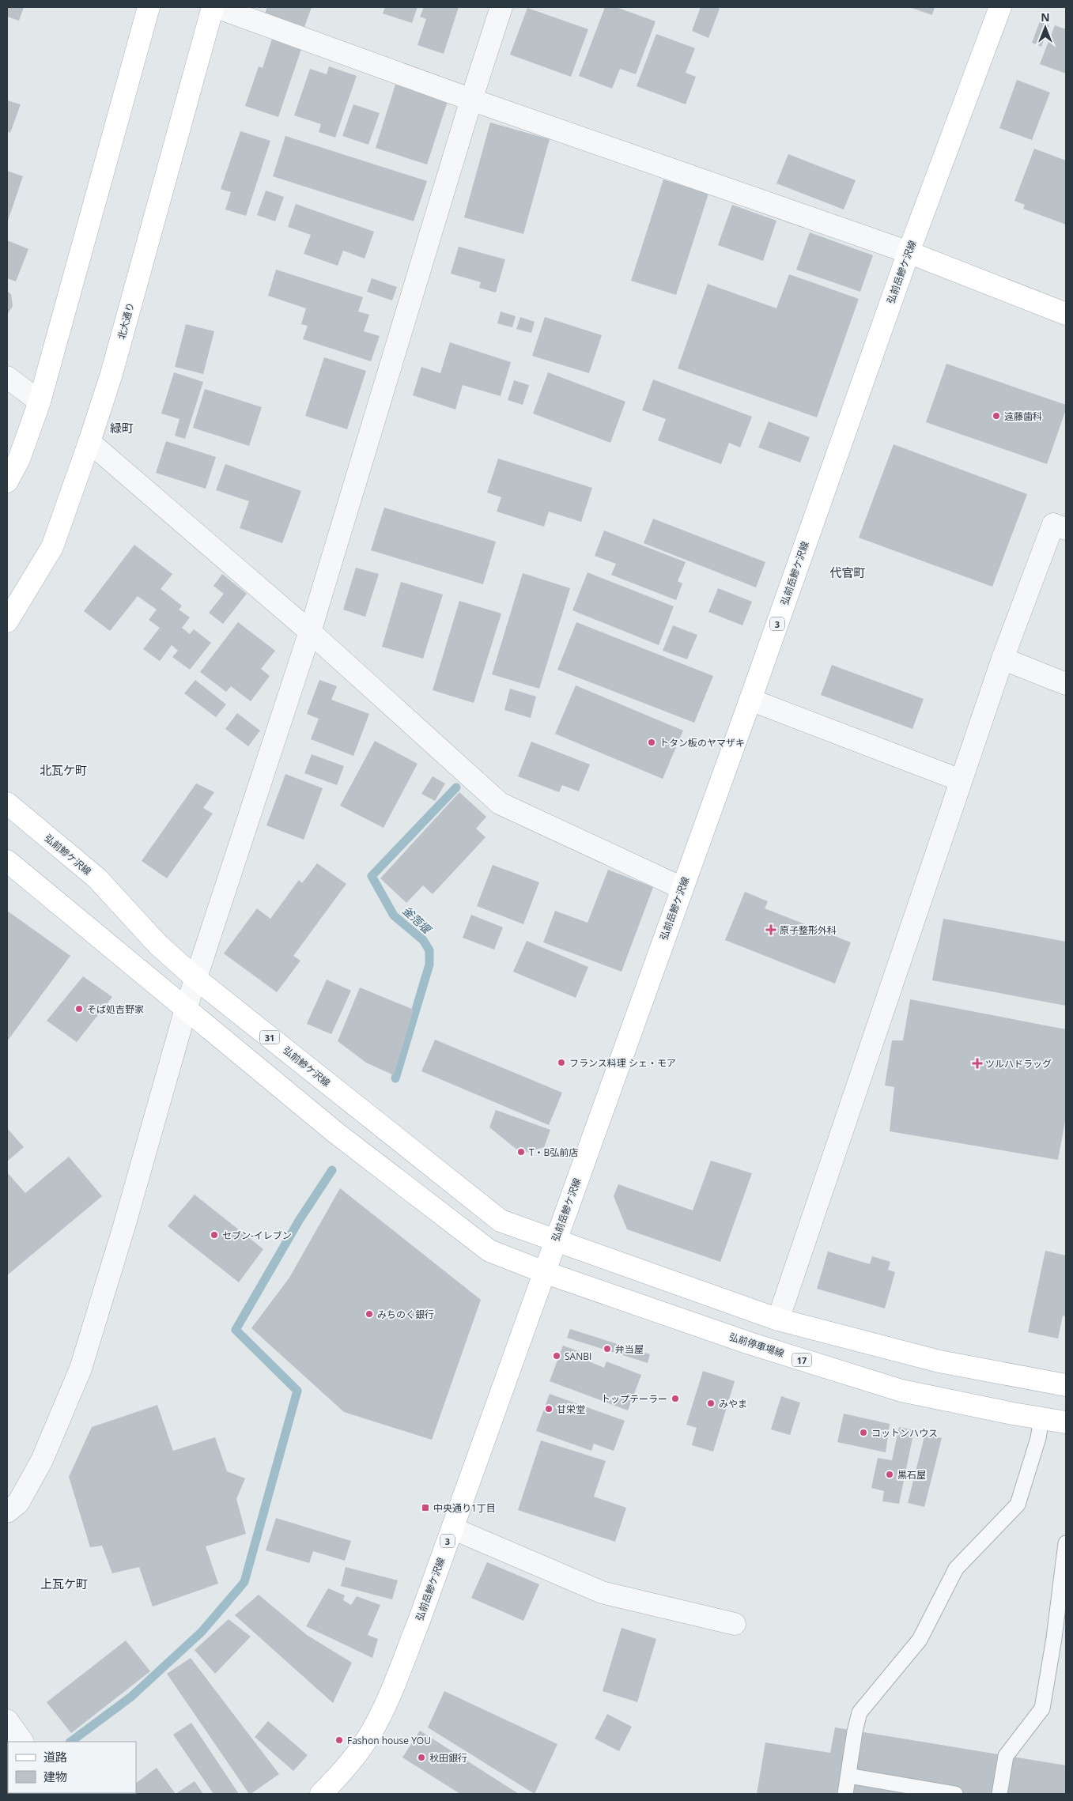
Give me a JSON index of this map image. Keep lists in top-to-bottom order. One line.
{"streets":{"main road":["弘前岳鰺ケ沢線","北大通り","3","弘前鰺ケ沢線","31","弘前停車場線","17"]},"crossings":[["弘前岳鰺ケ沢線","弘前鰺ケ沢線"],["弘前岳鰺ケ沢線","弘前停車場線"]],"districts":["緑町","代官町","北瓦ケ町","上瓦ケ町"],"water":["釜萢堰"],"places":{"other":["遠藤歯科","トタン板のヤマザキ","そば処吉野家","フランス料理 シェ・モア","T・B弘前店","セブン-イレブン","みちのく銀行","弁当屋","SANBI","トップテーラー","みやま","甘栄堂","コットンハウス","黒石屋","Fashon house YOU","秋田銀行"],"health":["原子整形外科","ツルハドラッグ"],"transit":["中央通り1丁目"]},"legend":["道路","建物"],"north":"top"}
